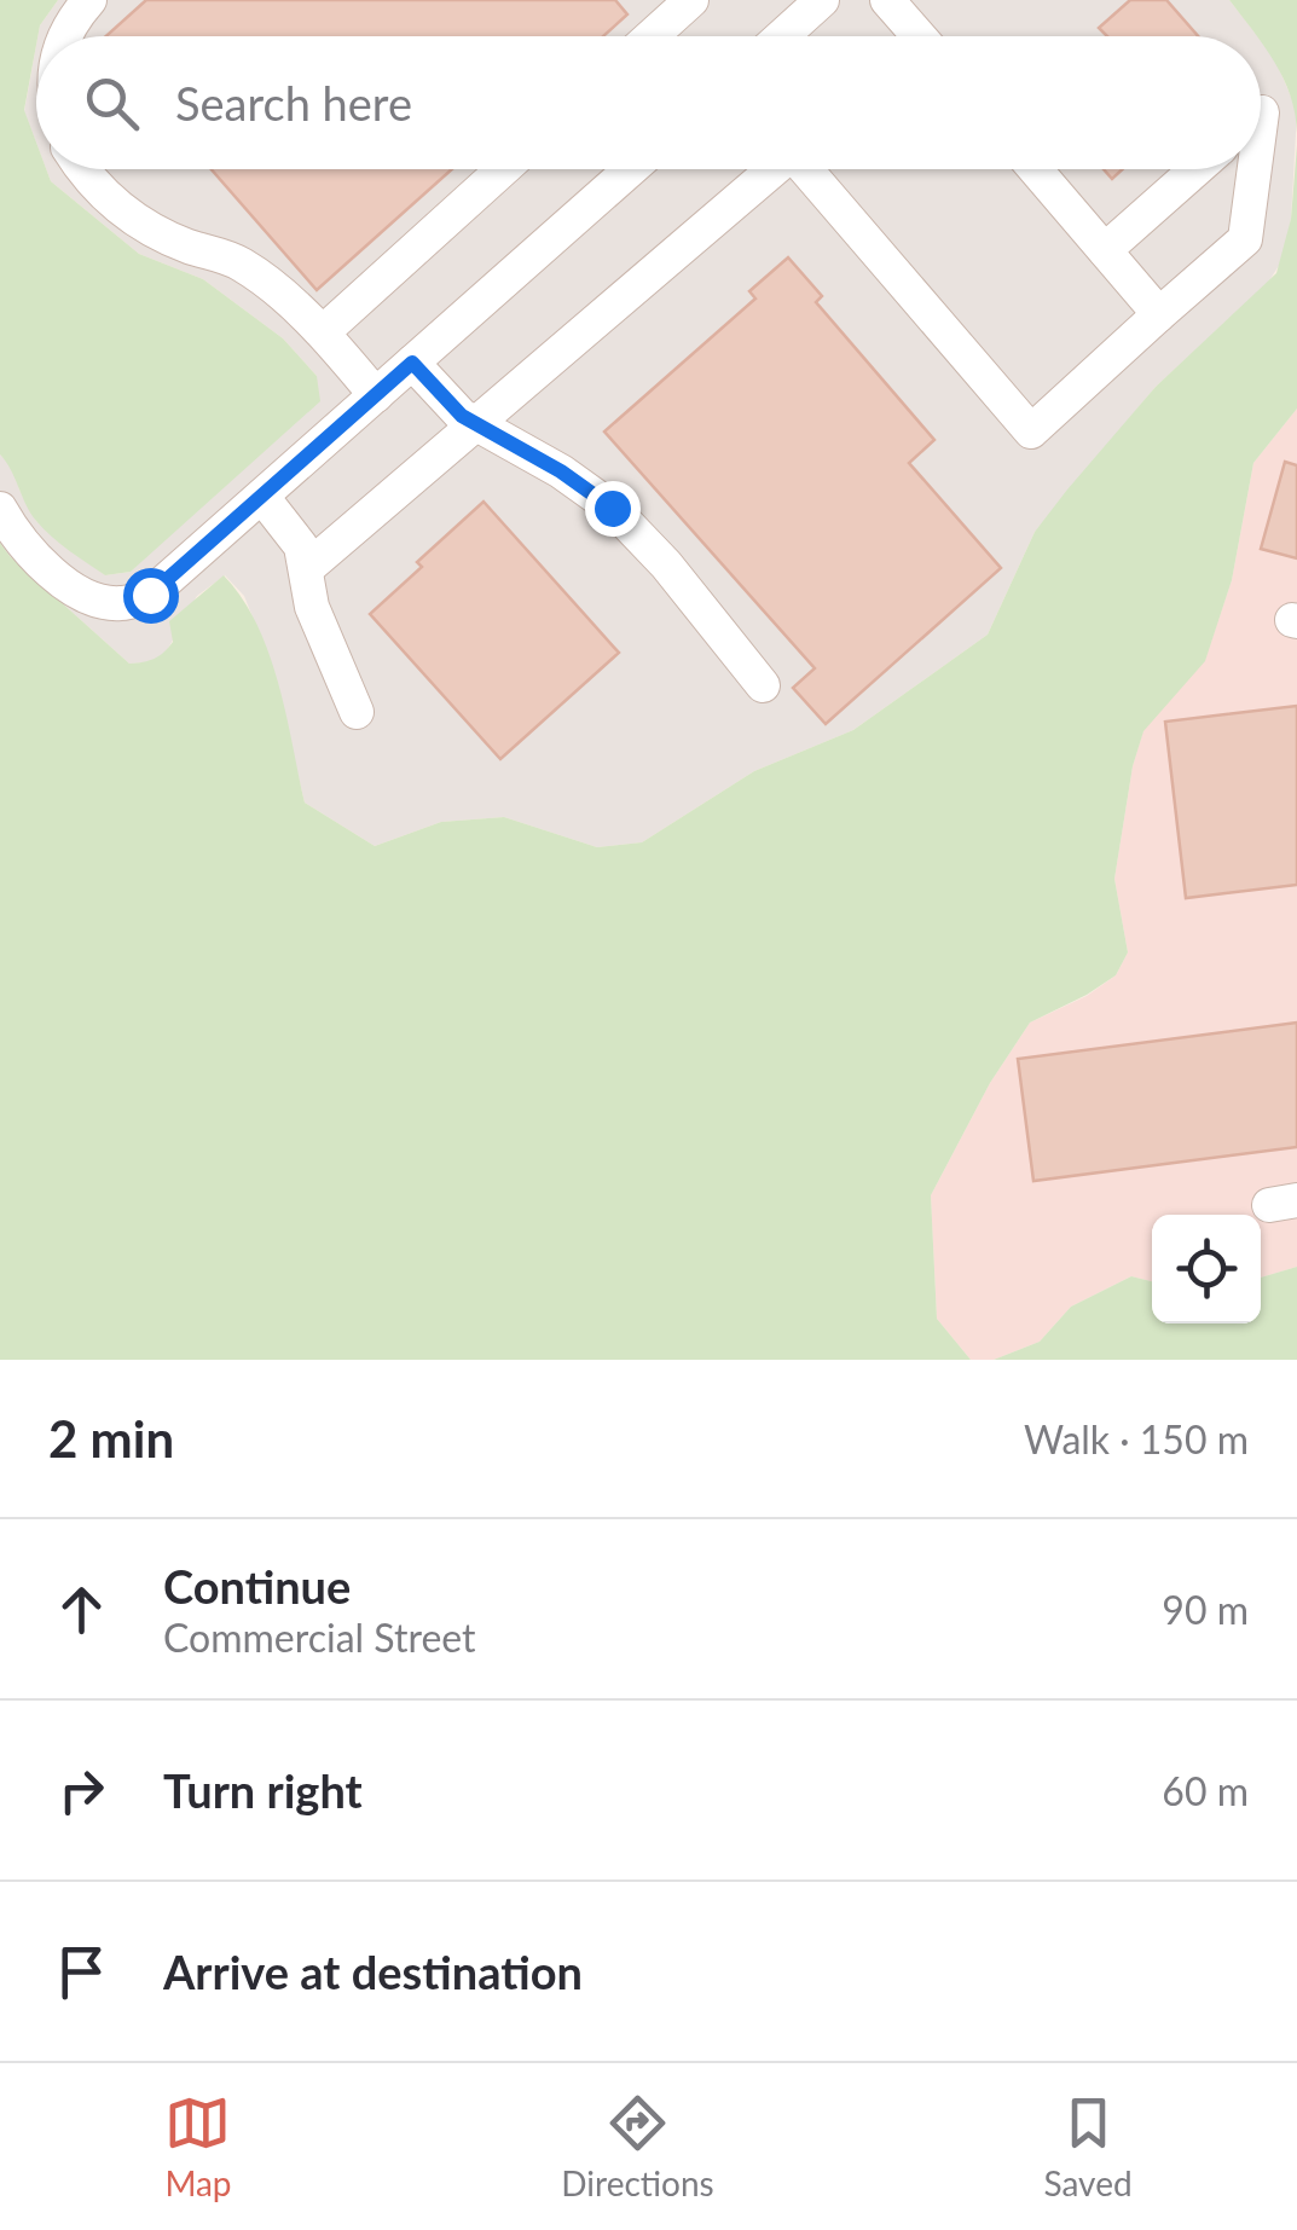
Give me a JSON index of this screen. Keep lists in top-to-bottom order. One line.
{"page":{"search":"Search here","heading":["2 min","Walk · 150 m"],"list":[["Continue","Commercial Street","90 m"],["Turn right","60 m"],"Arrive at destination"],"nav":["Map","Directions","Saved"]}}
